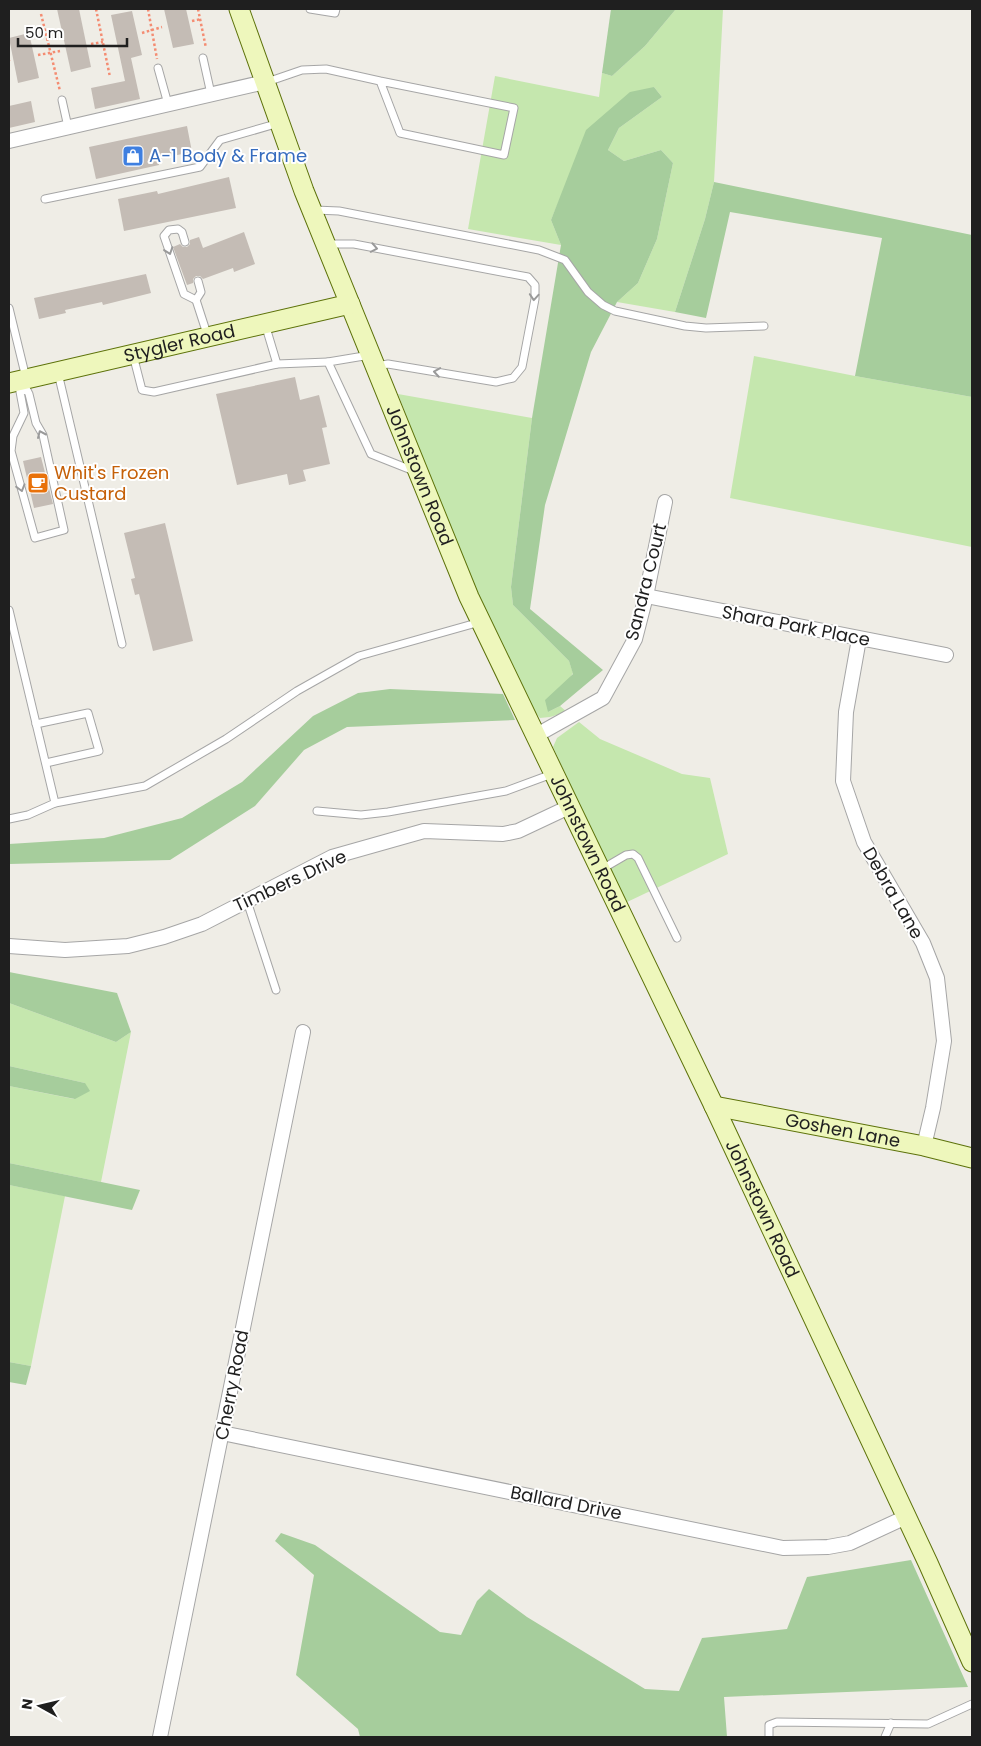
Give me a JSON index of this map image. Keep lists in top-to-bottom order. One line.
{"streets":{"main road":["Stygler Road","Johnstown Road","Goshen Lane"],"street":["Sandra Court","Shara Park Place","Timbers Drive","Debra Lane","Cherry Road","Ballard Drive"]},"crossings":[["Stygler Road","Johnstown Road"],["Johnstown Road","Sandra Court"],["Johnstown Road","Timbers Drive"],["Johnstown Road","Goshen Lane"],["Johnstown Road","Ballard Drive"],["Sandra Court","Shara Park Place"],["Shara Park Place","Debra Lane"],["Debra Lane","Goshen Lane"],["Cherry Road","Ballard Drive"]],"places":{"shop":["A-1 Body & Frame"],"cafe":["Whit's Frozen Custard"]},"scale_bar":"50 m","north":"left"}
